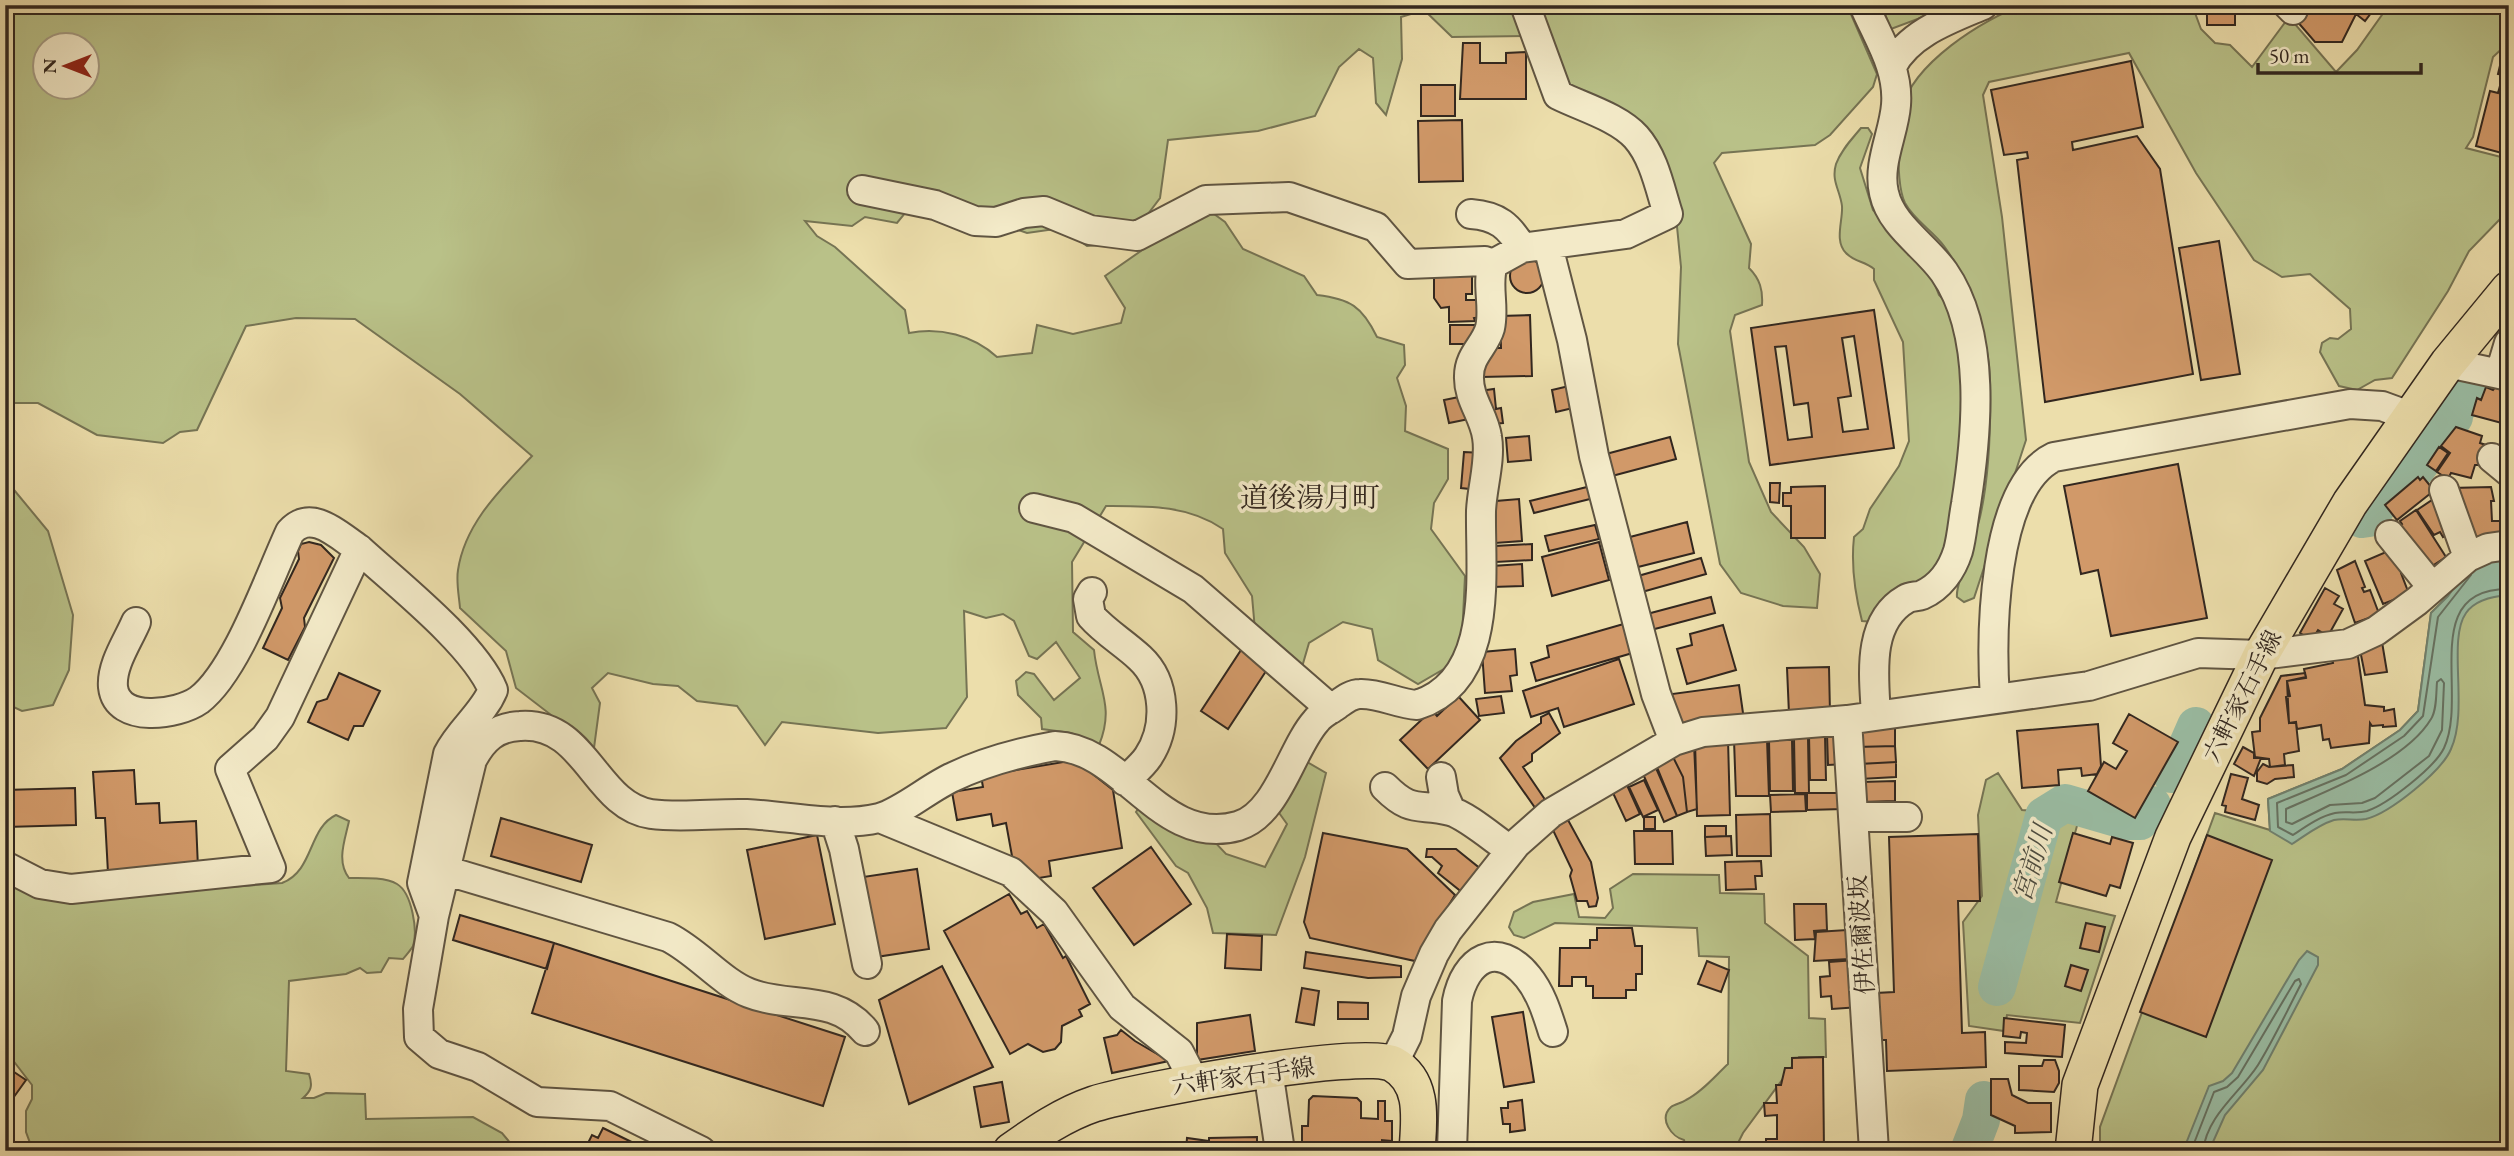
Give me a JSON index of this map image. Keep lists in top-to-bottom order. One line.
{"streets":{"main road":["六軒家石手線"],"street":["伊佐爾波坂"]},"districts":["道後湯月町"],"water":["宮前川"],"scale_bar":"50 m","north":"left"}
